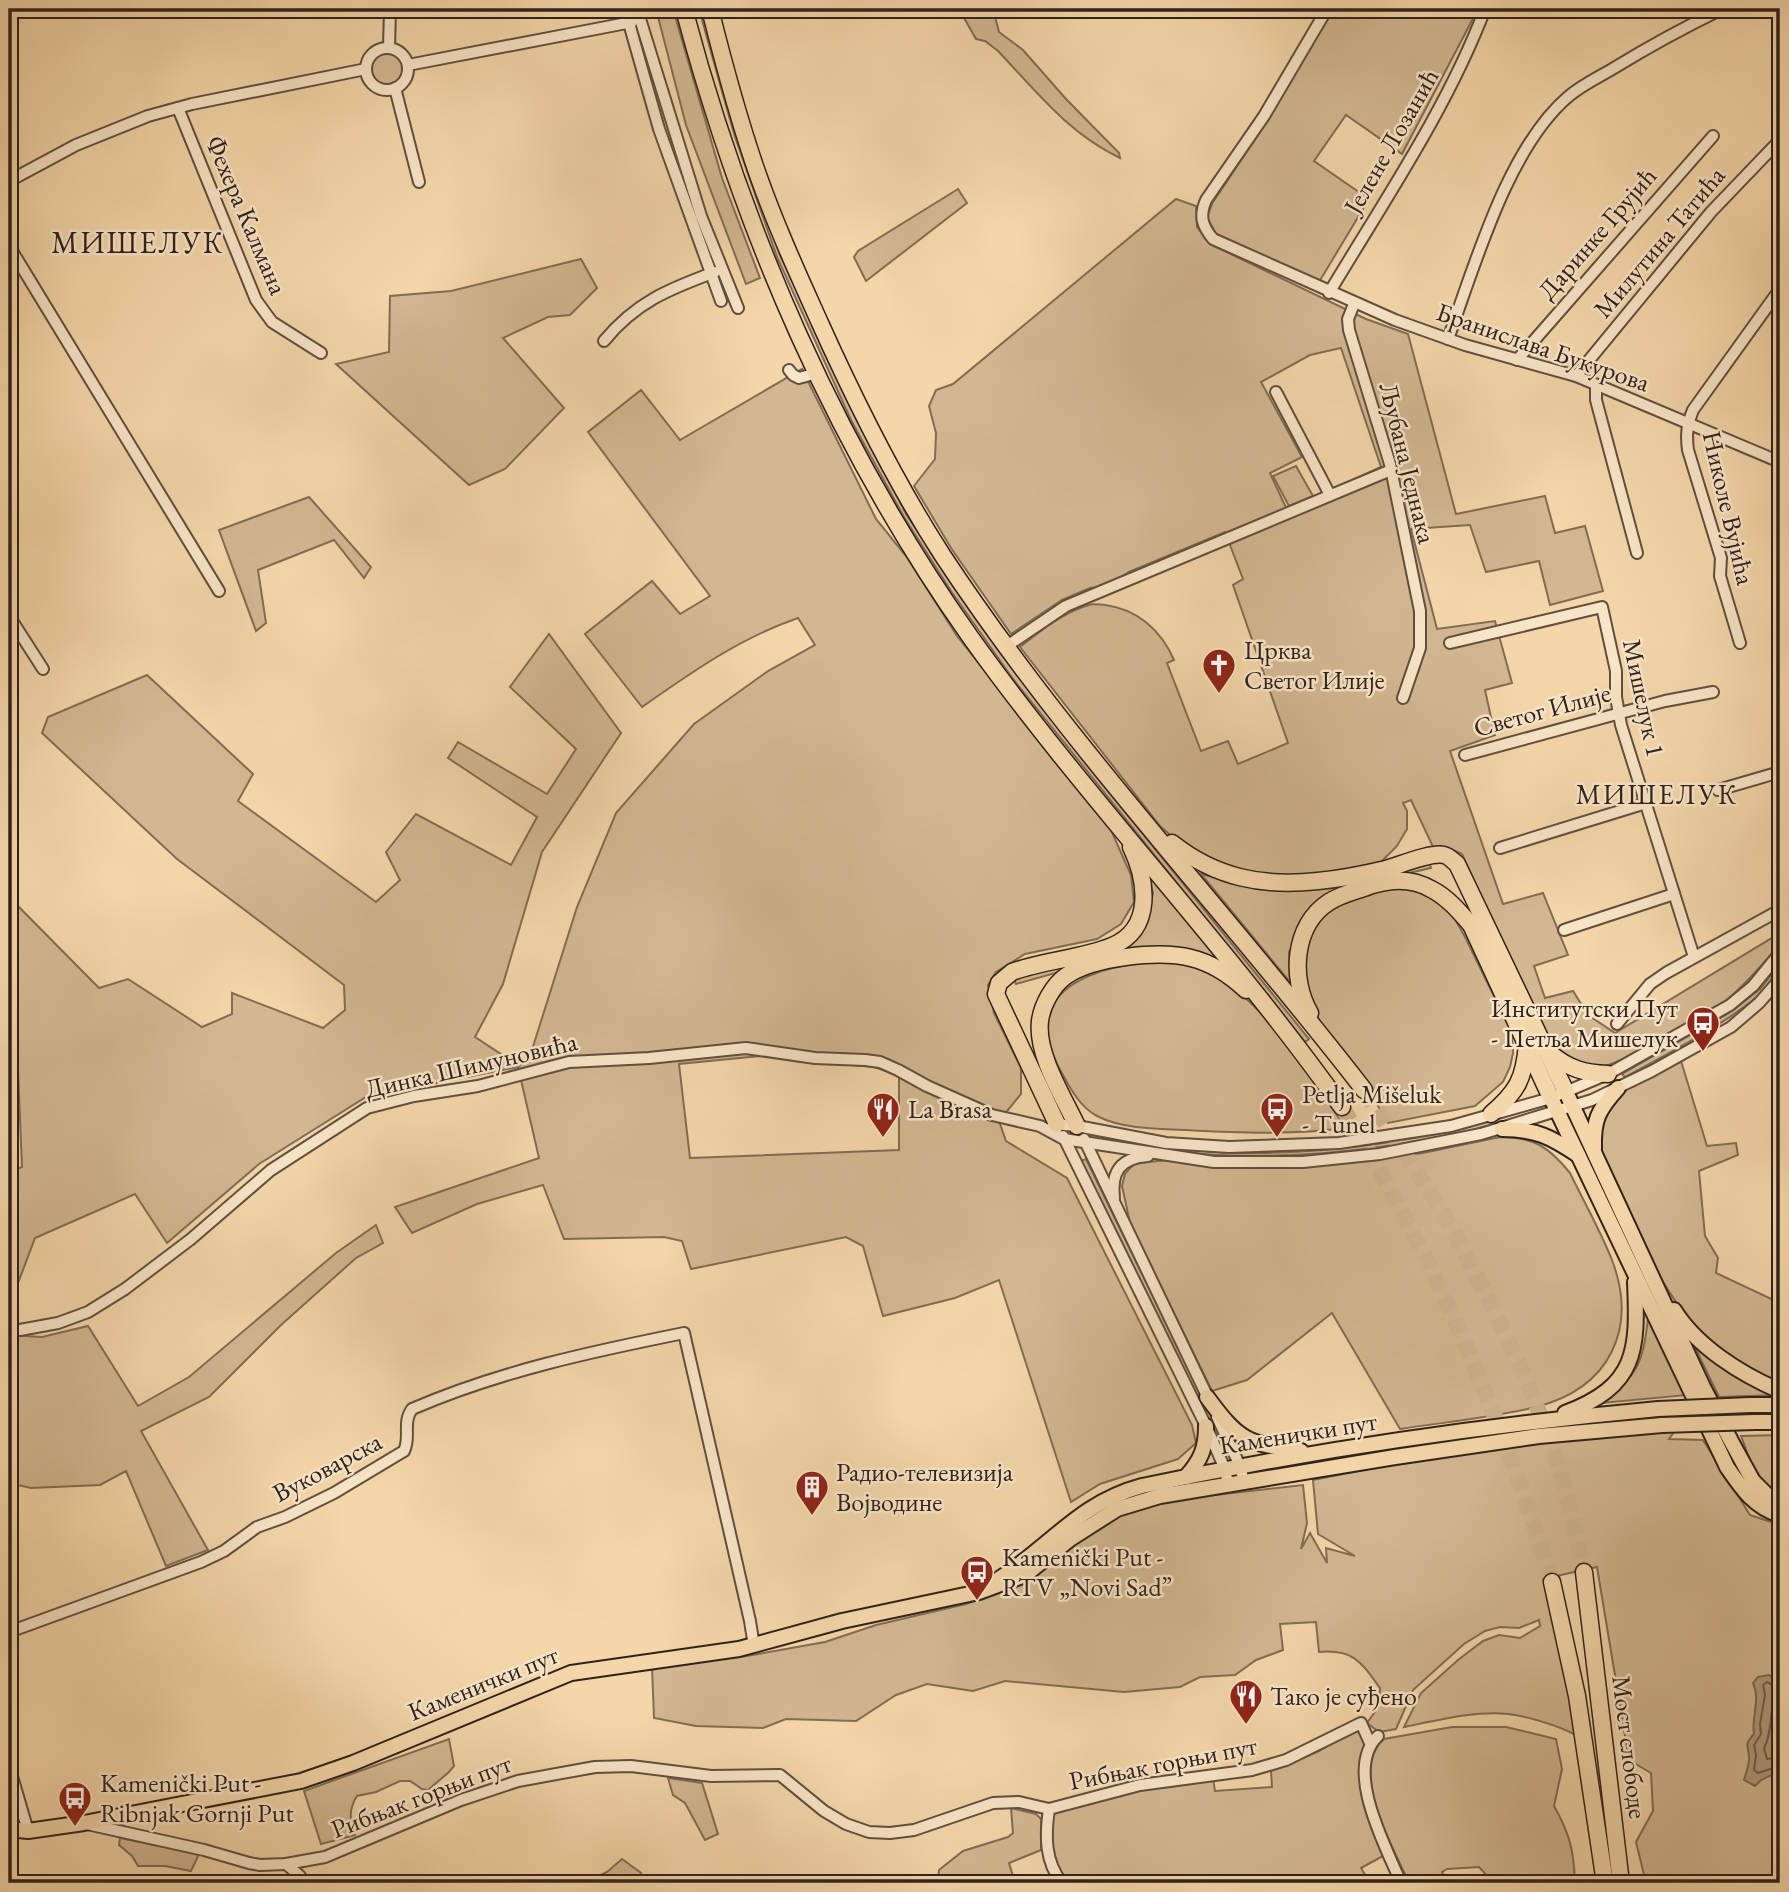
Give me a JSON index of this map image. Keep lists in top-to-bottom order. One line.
{"streets":{"highway":["Мост слободе"],"main road":["Каменички пут"],"street":["Јелене Лозанић","Фехера Калмана","Даринке Грујић","Милутина Татића","Бранислава Букурова","Љубана Једнака","Николе Вујића","Мишелук 1","Светог Илије","Динка Шимуновића","Вуковарска","Рибњак горњи пут"]},"crossings":[["Јелене Лозанић","Бранислава Букурова"],["Даринке Грујић","Бранислава Букурова"],["Милутина Татића","Бранислава Букурова"],["Бранислава Букурова","Љубана Једнака"],["Бранислава Букурова","Николе Вујића"],["Мишелук 1","Светог Илије"],["Каменички пут","Вуковарска"],["Каменички пут","Рибњак горњи пут"]],"districts":["МИШЕЛУК","МИШЕЛУК"],"places":{"church":["Црква Светог Илије"],"bus stop":["Институтски Пут - Петља Мишелук","Petlja Mišeluk - Tunel","Kamenički Put - RTV „Novi Sad”","Kamenički Put - Ribnjak Gornji Put"],"restaurant":["La Brasa","Тако је суђено"],"building":["Радио-телевизија Војводине"]}}
